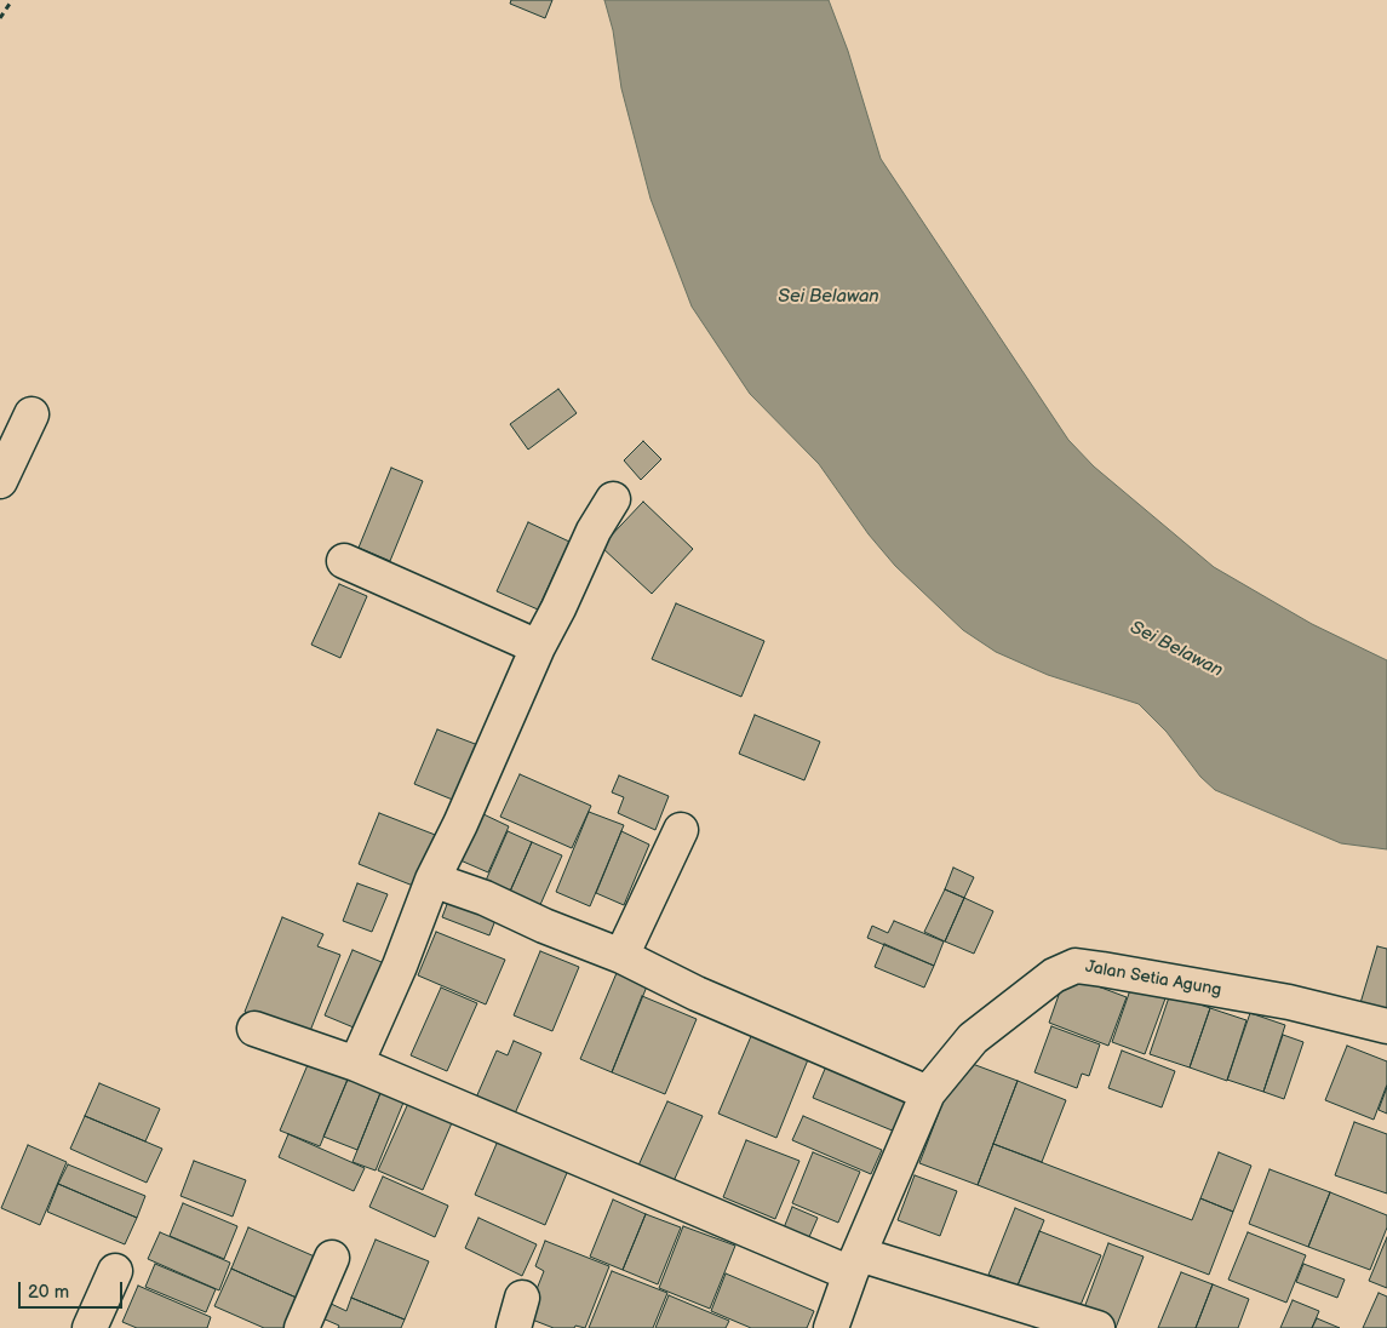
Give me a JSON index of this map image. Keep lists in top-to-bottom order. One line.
{"streets":{"street":["Jalan Setia Agung"]},"water":["Sei Belawan"],"scale_bar":"20 m"}
